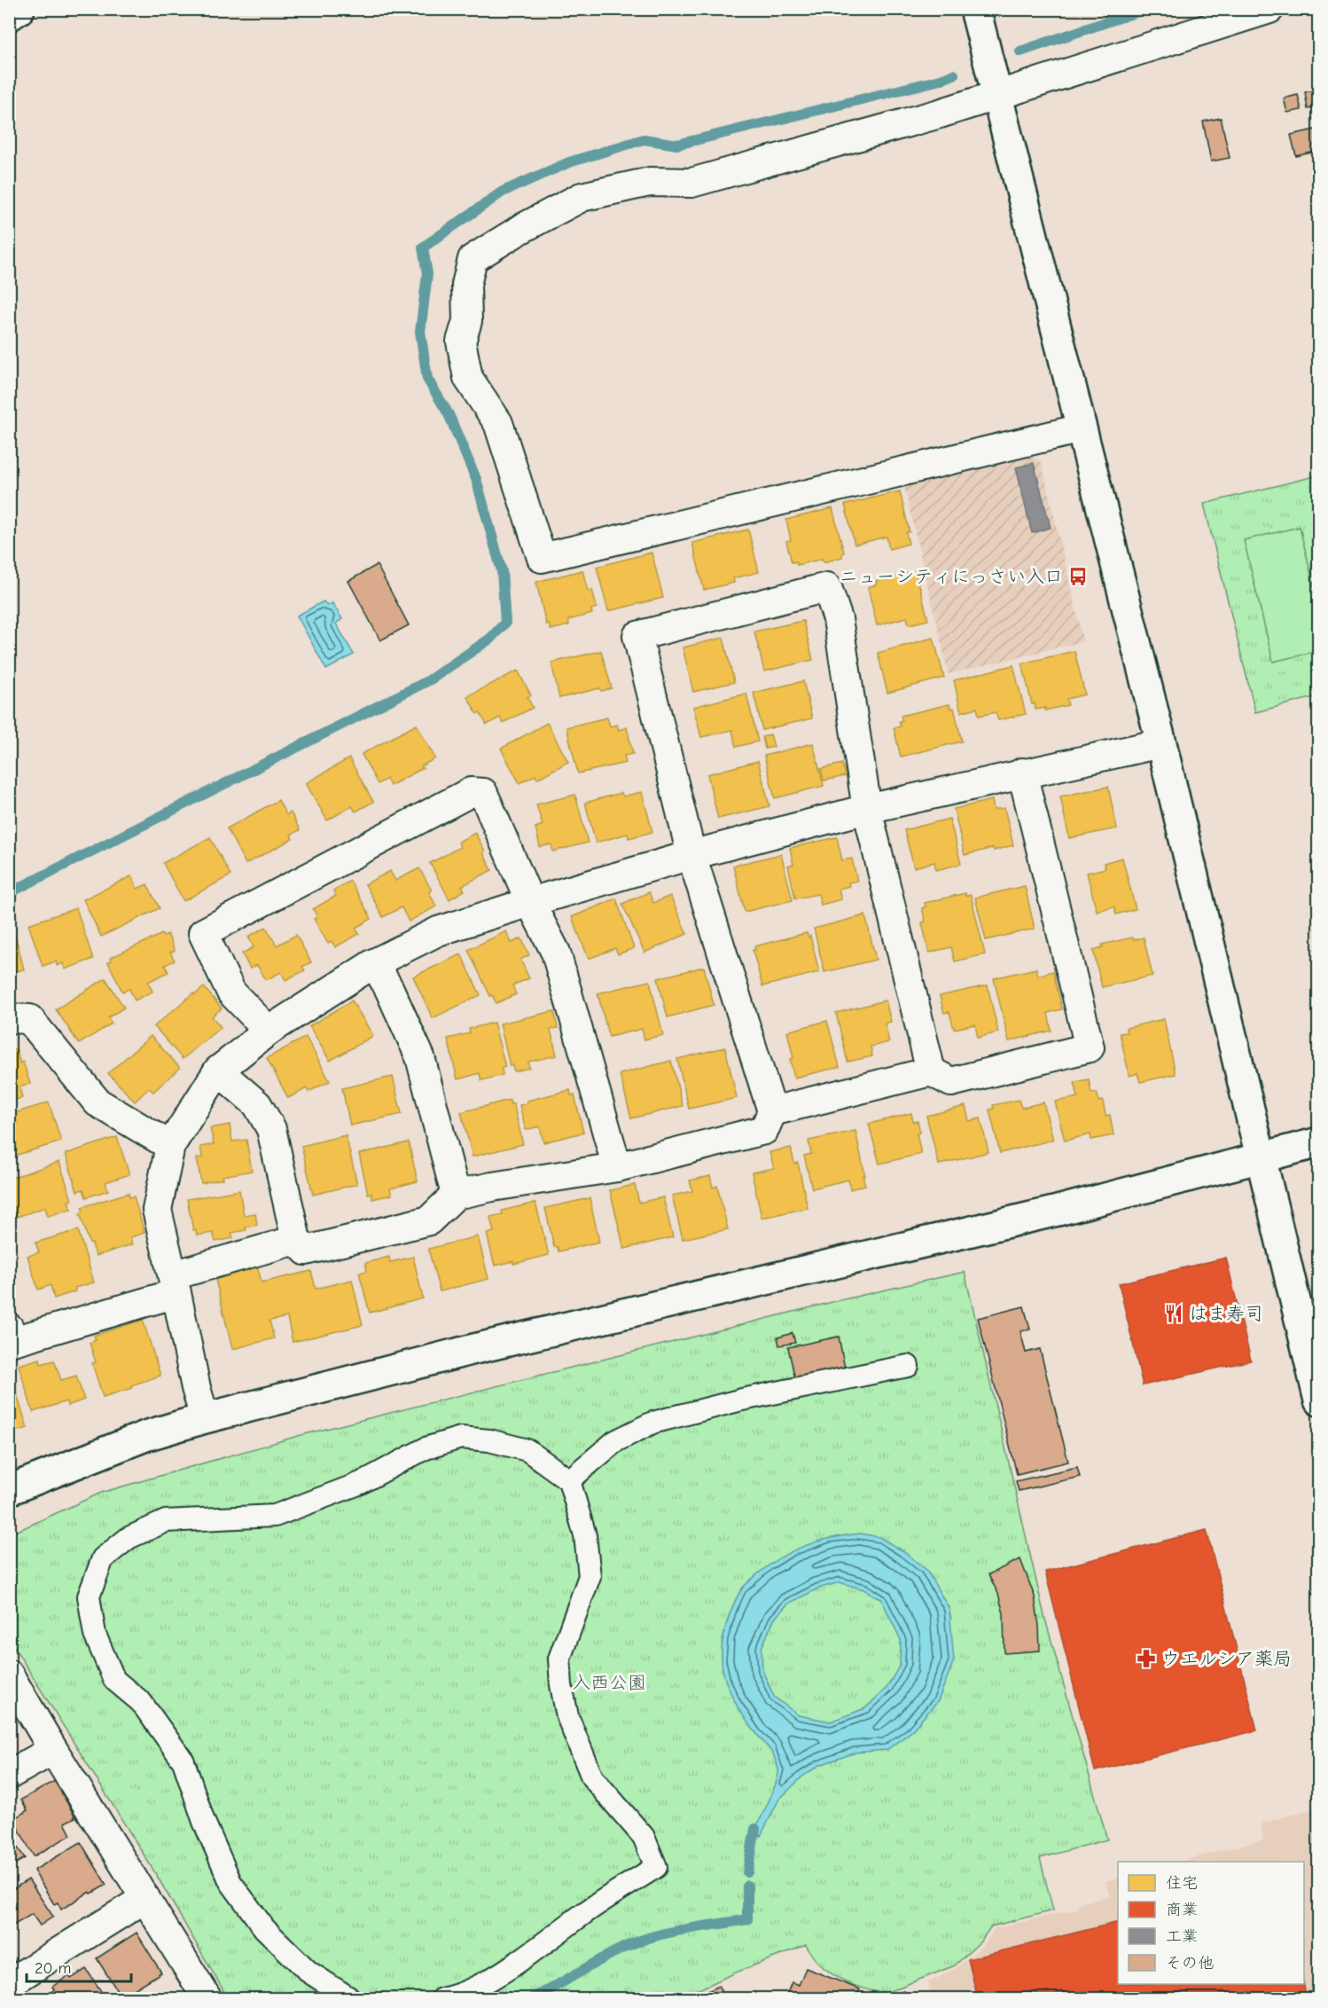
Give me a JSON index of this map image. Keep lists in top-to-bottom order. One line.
{"parks":["入西公園"],"places":{"bus stop":["ニューシティにっさい入口"],"restaurant":["はま寿司"],"pharmacy":["ウエルシア薬局"]},"legend":["住宅","商業","工業","その他"],"scale_bar":"20 m"}
